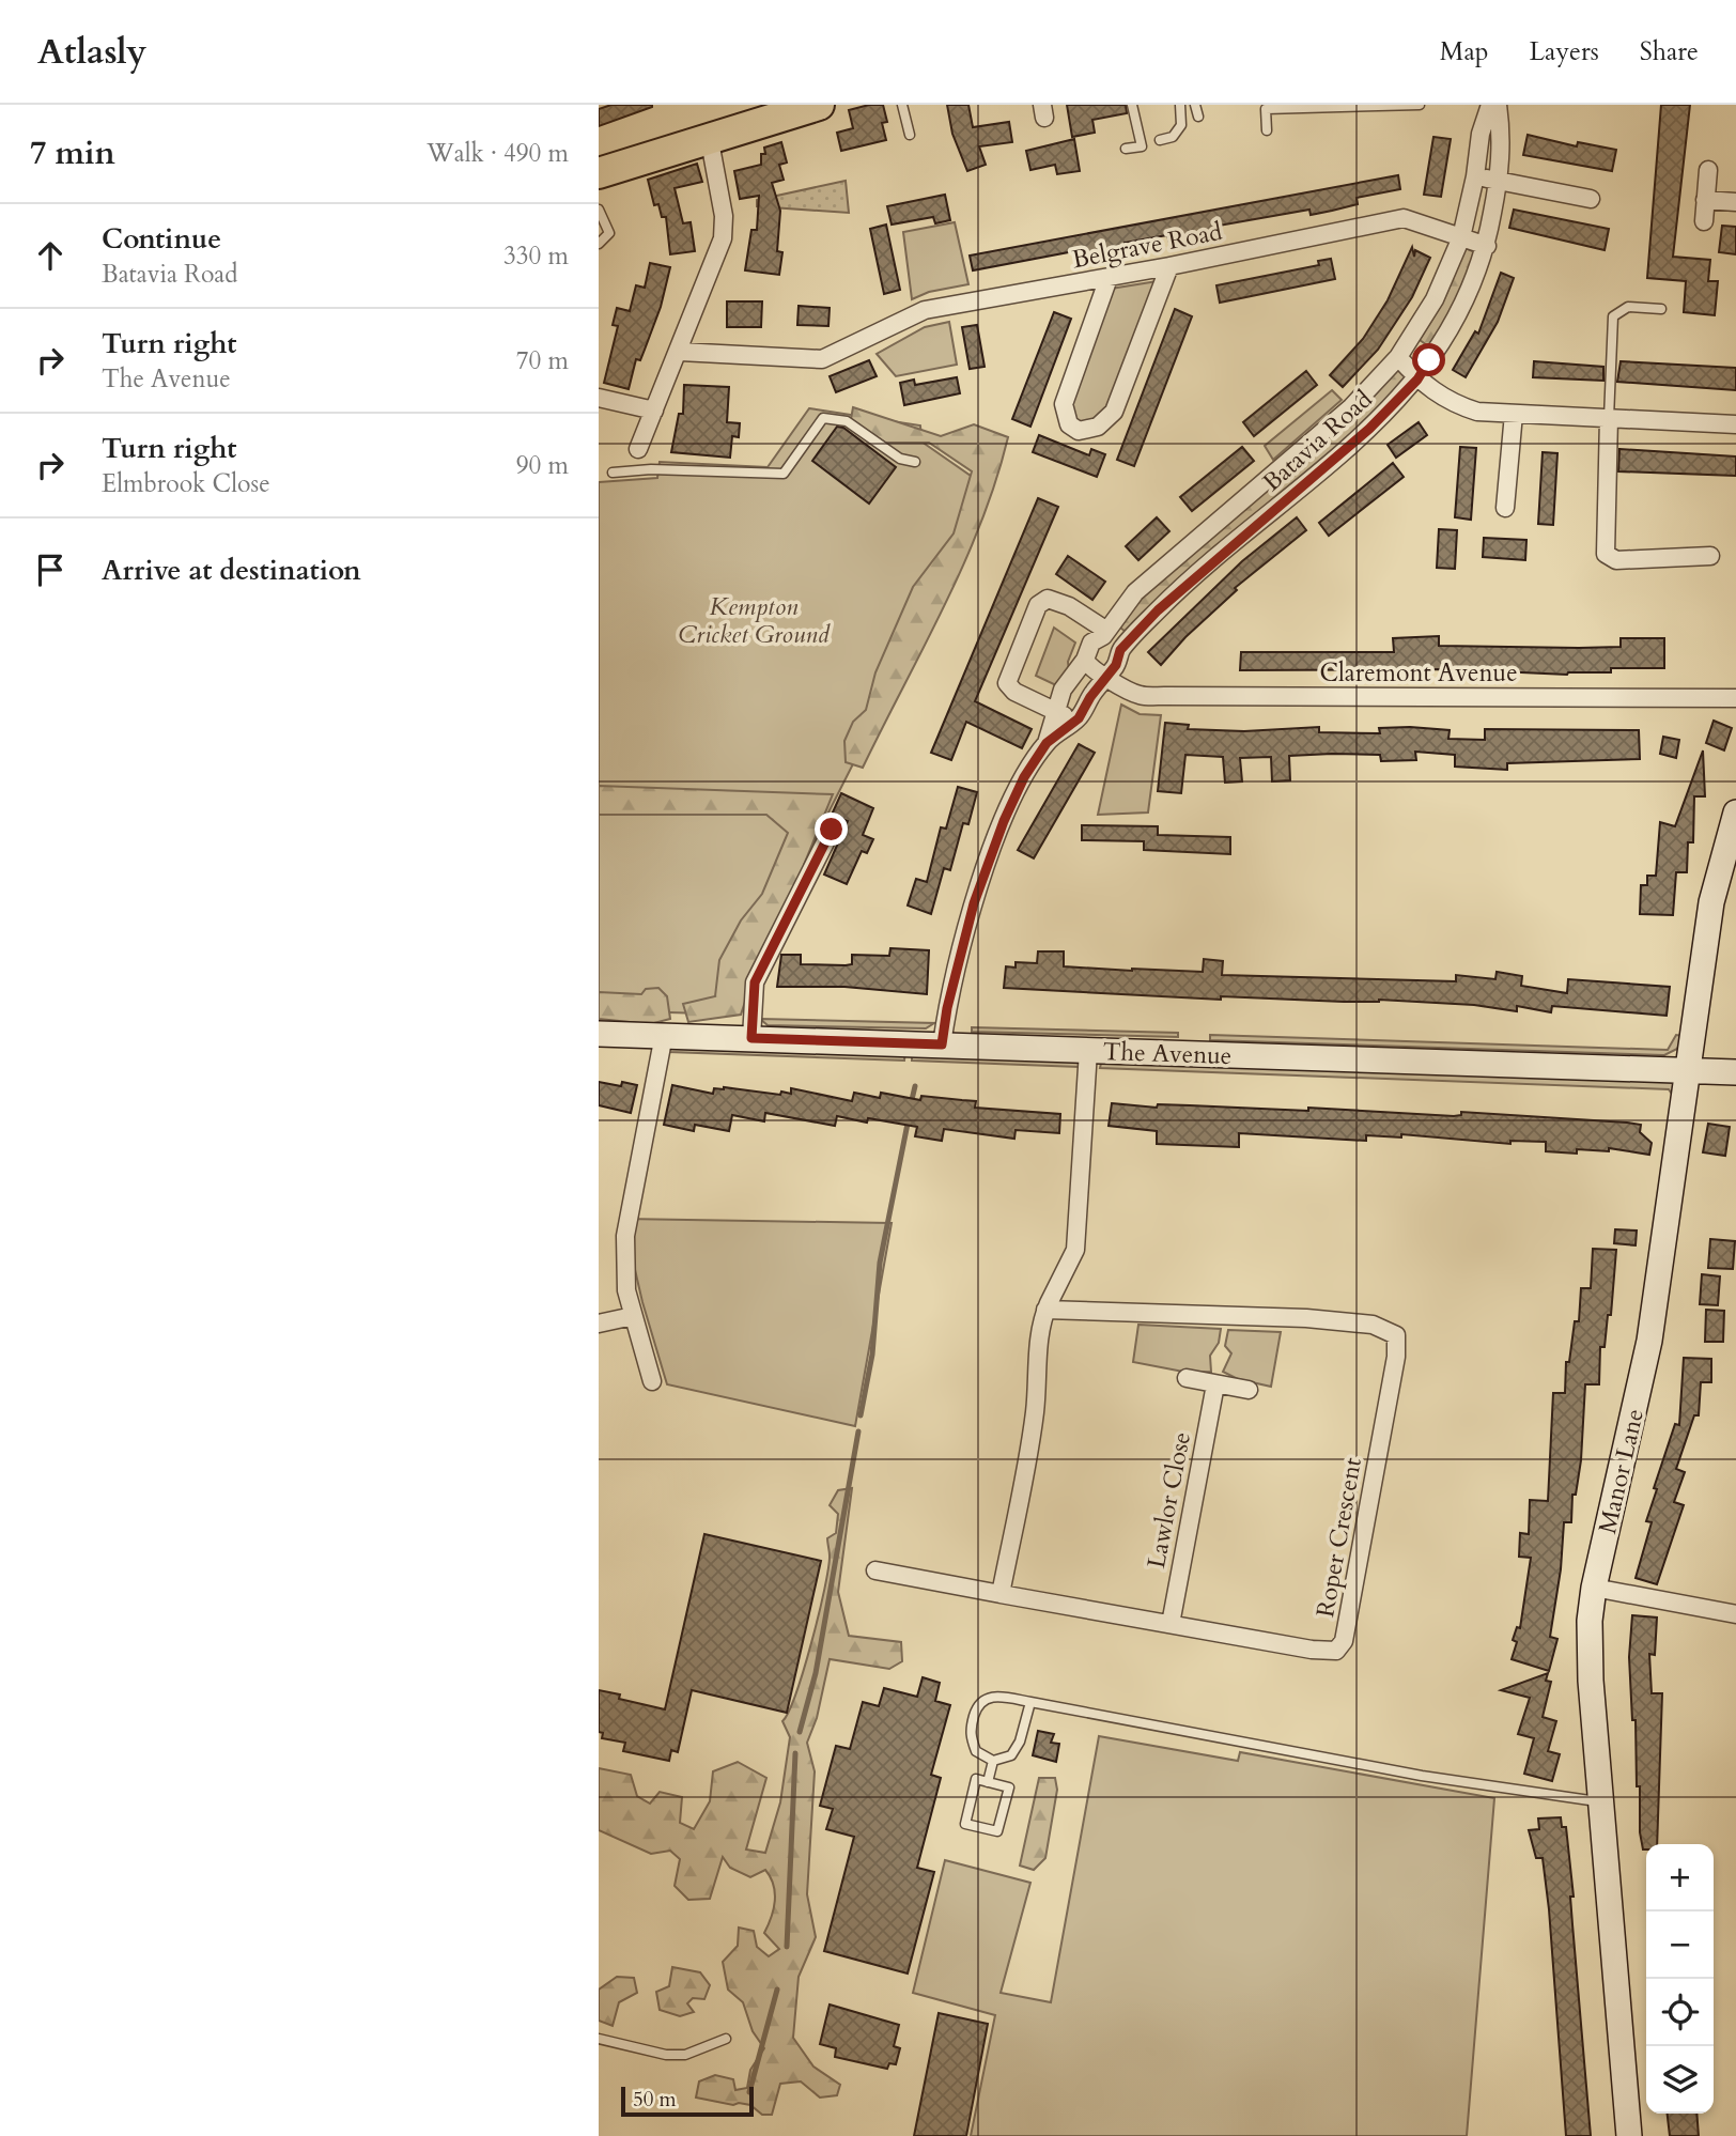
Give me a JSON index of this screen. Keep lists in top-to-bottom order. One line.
{"streets":{"street":["Belgrave Road","Batavia Road","Claremont Avenue","The Avenue","Manor Lane","Lawlor Close","Roper Crescent"]},"crossings":[["Belgrave Road","Batavia Road"],["Batavia Road","Claremont Avenue"],["Batavia Road","The Avenue"],["The Avenue","Manor Lane"],["Lawlor Close","Roper Crescent"]],"parks":["Kempton Cricket Ground"],"scale_bar":"50 m","page":{"header":"Atlasly","nav":["Map","Layers","Share"],"heading":["7 min","Walk · 490 m"],"list":[["Continue","Batavia Road","330 m"],["Turn right","The Avenue","70 m"],["Turn right","Elmbrook Close","90 m"],"Arrive at destination"],"map_buttons":["+","−"],"scale":"50 m"}}
